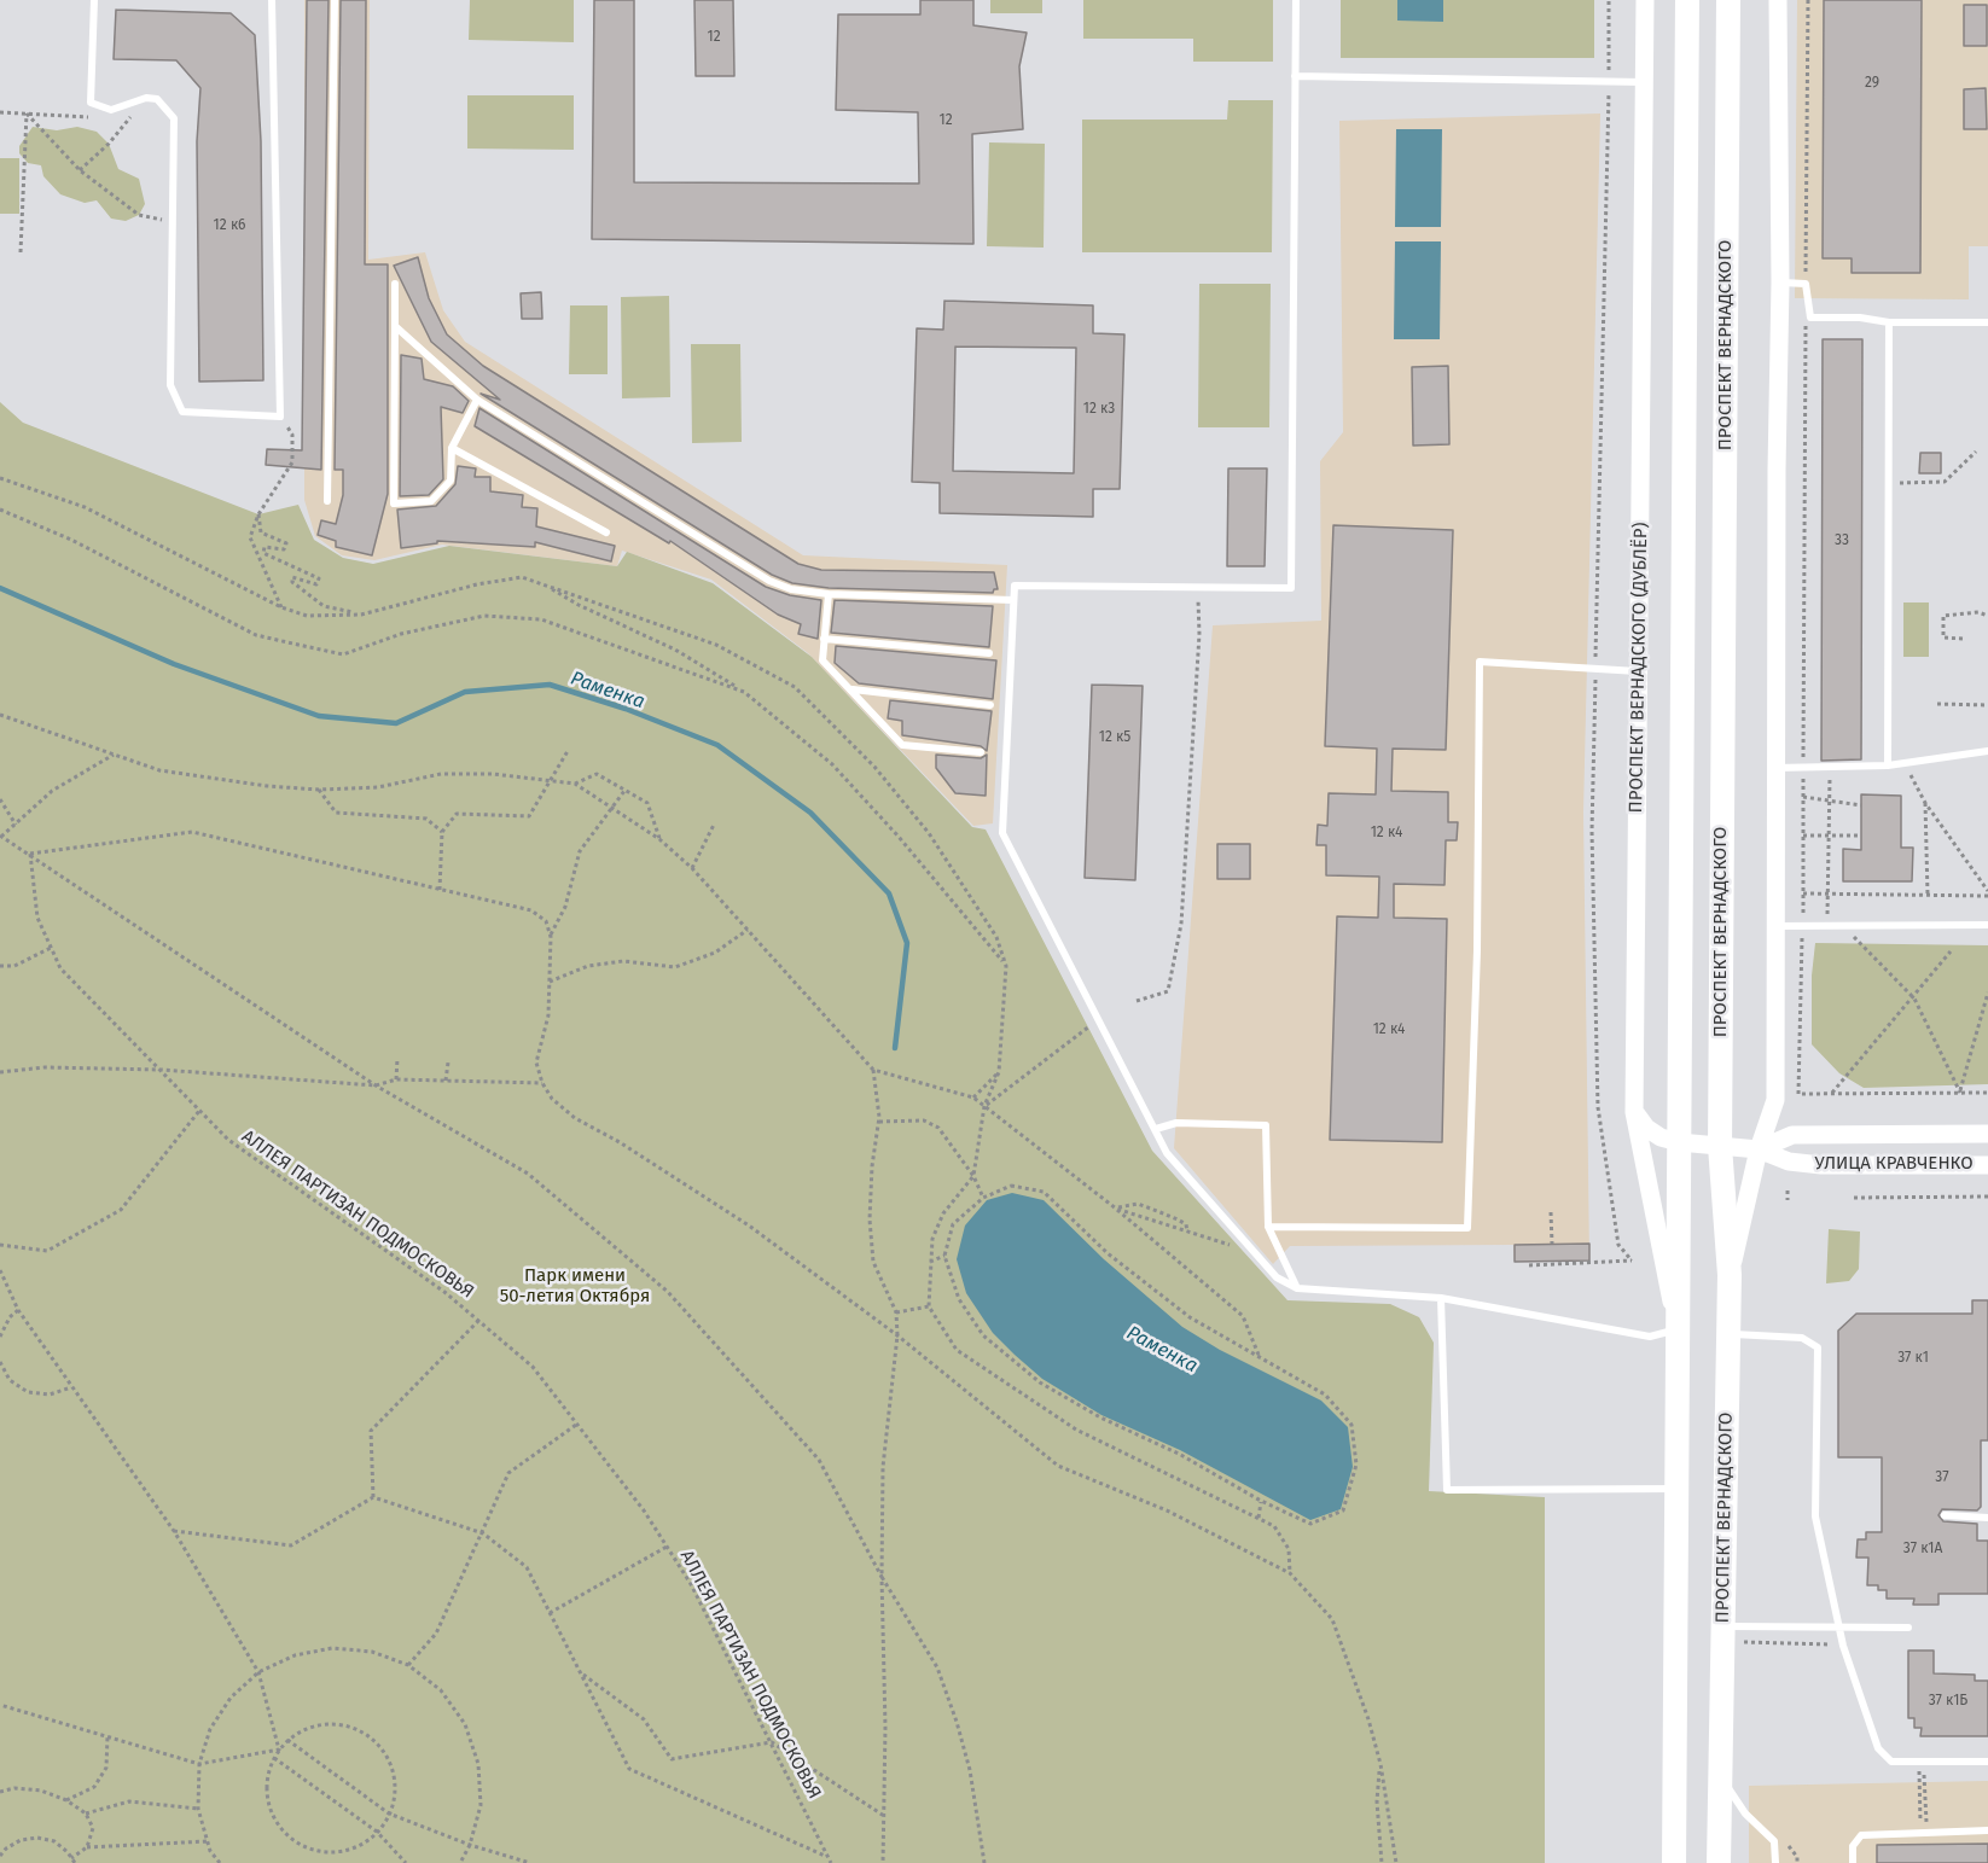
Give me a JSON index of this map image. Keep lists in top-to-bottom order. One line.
{"streets":{"main road":["ПРОСПЕКТ ВЕРНАДСКОГО"],"street":["ПРОСПЕКТ ВЕРНАДСКОГО (ДУБЛЁР)","УЛИЦА КРАВЧЕНКО"],"path":["АЛЛЕЯ ПАРТИЗАН ПОДМОСКОВЬЯ"]},"crossings":[["ПРОСПЕКТ ВЕРНАДСКОГО","УЛИЦА КРАВЧЕНКО"],["ПРОСПЕКТ ВЕРНАДСКОГО (ДУБЛЁР)","УЛИЦА КРАВЧЕНКО"]],"water":["Раменка"],"parks":["Парк имени 50-летия Октября"],"house_numbers":["12","29","12","12 к6","12 к3","33","12 к5","12 к4","12 к4","37 к1","37","37 к1А","37 к1Б"]}
